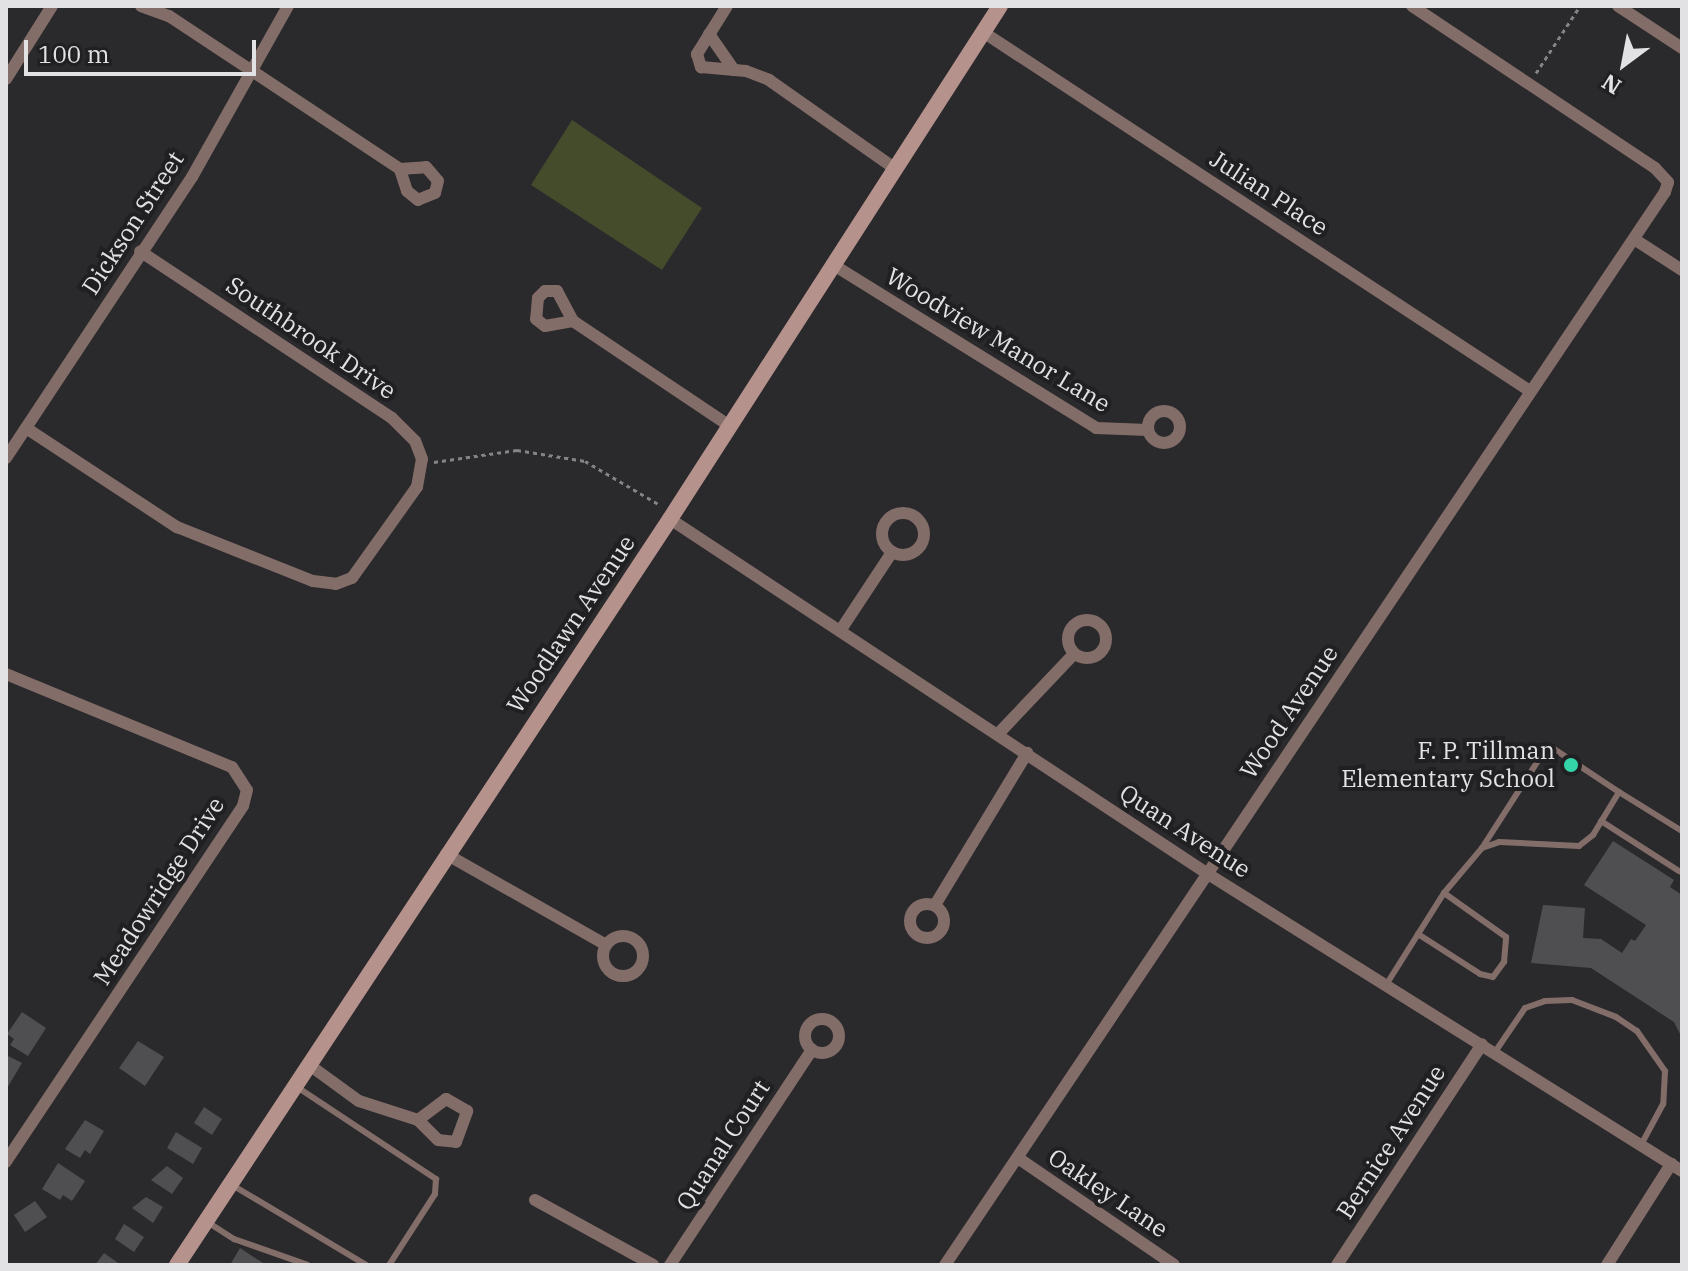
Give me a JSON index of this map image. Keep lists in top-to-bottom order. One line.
{"streets":{"street":["Julian Place","Dickson Street","Southbrook Drive","Woodview Manor Lane","Woodlawn Avenue","Wood Avenue","Quan Avenue","Meadowridge Drive","Bernice Avenue","Quanal Court","Oakley Lane"]},"crossings":[["Julian Place","Woodlawn Avenue"],["Julian Place","Wood Avenue"],["Dickson Street","Southbrook Drive"],["Woodview Manor Lane","Woodlawn Avenue"],["Woodlawn Avenue","Quan Avenue"],["Wood Avenue","Quan Avenue"],["Wood Avenue","Oakley Lane"],["Quan Avenue","Bernice Avenue"]],"places":["F. P. Tillman Elementary School"],"scale_bar":"100 m","north":"bottom left"}
